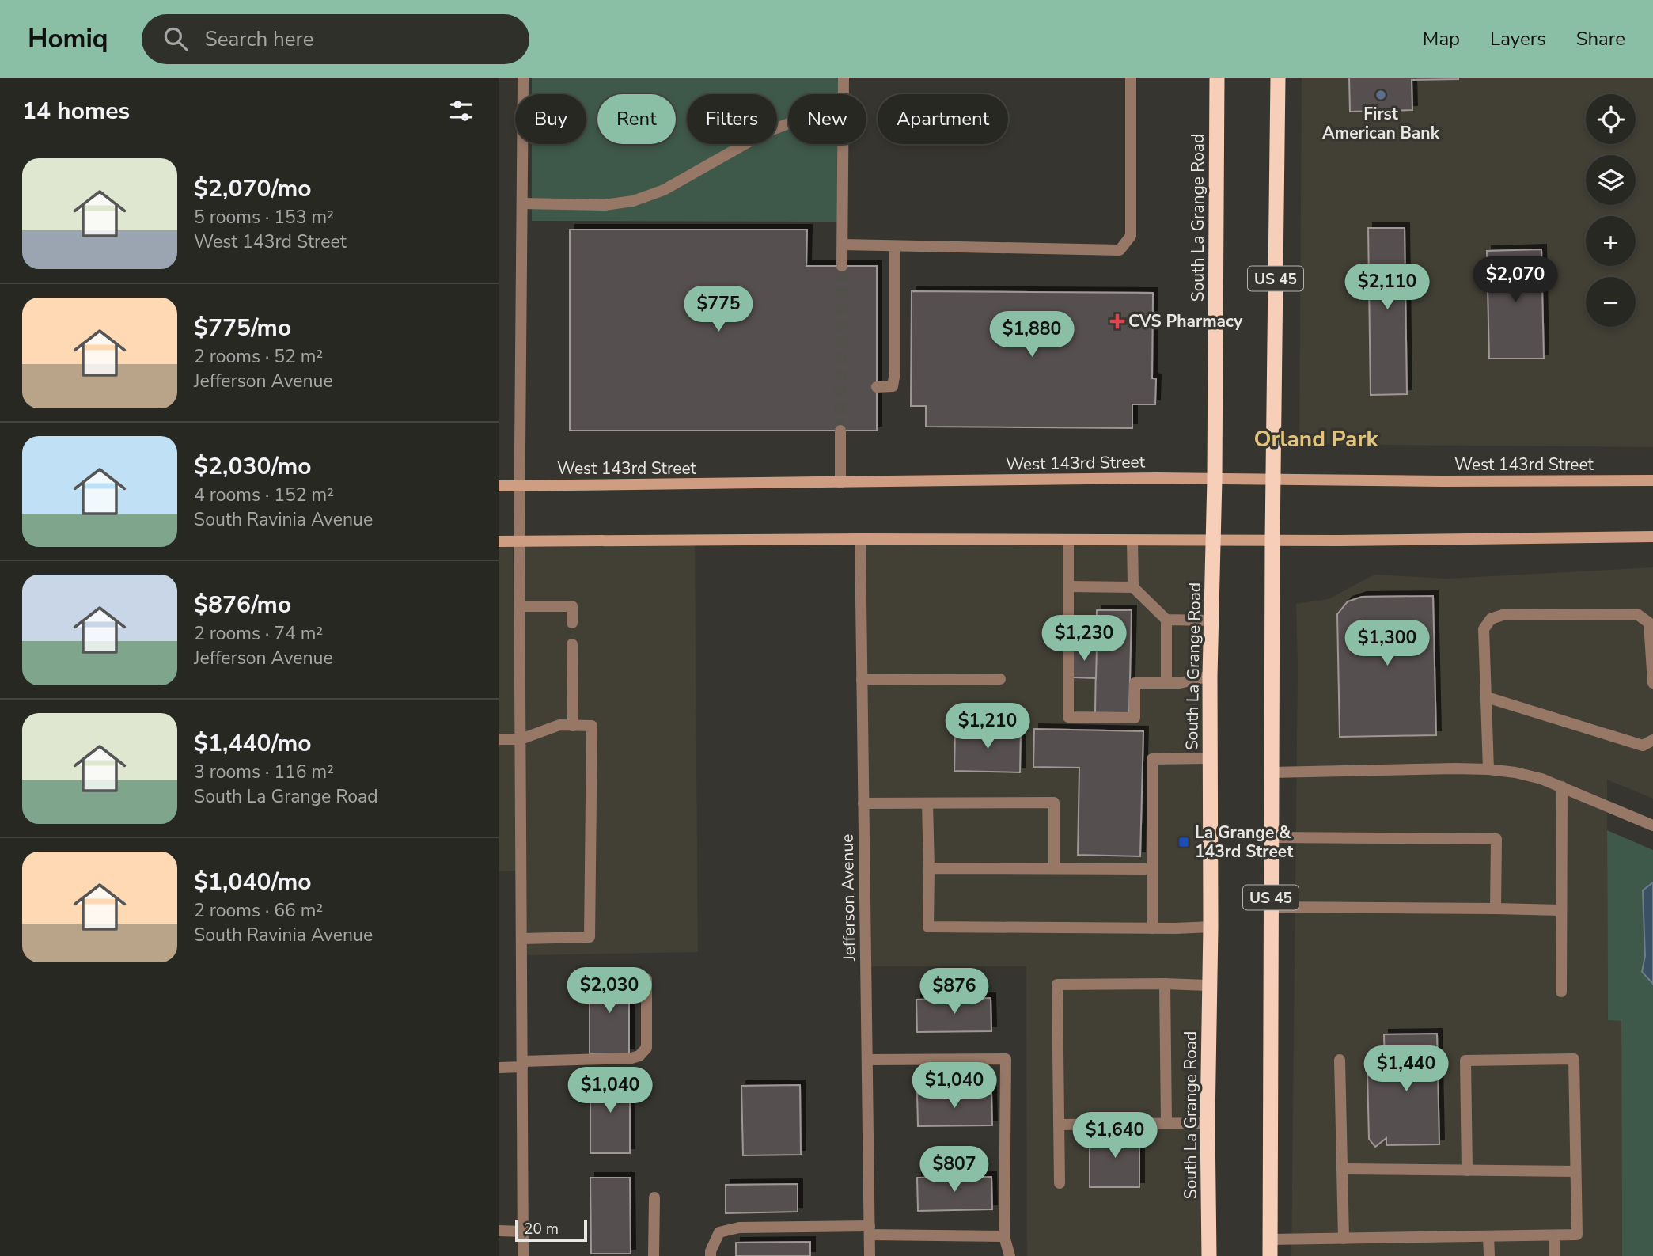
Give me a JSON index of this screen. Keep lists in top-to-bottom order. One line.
{"streets":{"highway":["South La Grange Road","US 45"],"main road":["West 143rd Street"],"street":["Jefferson Avenue"]},"crossings":[["South La Grange Road","West 143rd Street"],["US 45","West 143rd Street"]],"districts":["Orland Park"],"places":{"other":["First American Bank"],"health":["CVS Pharmacy"],"transit":["La Grange & 143rd Street"]},"scale_bar":"20 m","page":{"header":"Homiq","search":"Search here","nav":["Map","Layers","Share"],"heading":"14 homes","map_buttons":["+","−"],"chip":["Buy","Rent","Filters","New","Apartment"],"list":[{"name":"$2,070/mo","note":"5 rooms · 153 m² · West 143rd Street"},{"name":"$775/mo","note":"2 rooms · 52 m² · Jefferson Avenue"},{"name":"$2,030/mo","note":"4 rooms · 152 m² · South Ravinia Avenue"},{"name":"$876/mo","note":"2 rooms · 74 m² · Jefferson Avenue"},{"name":"$1,440/mo","note":"3 rooms · 116 m² · South La Grange Road"},{"name":"$1,040/mo","note":"2 rooms · 66 m² · South Ravinia Avenue"}],"price":["$2,070","$2,110","$775","$1,880","$1,230","$1,300","$1,210","$2,030","$876","$1,440","$1,040","$1,040","$1,640","$807"],"scale":"20 m"}}
